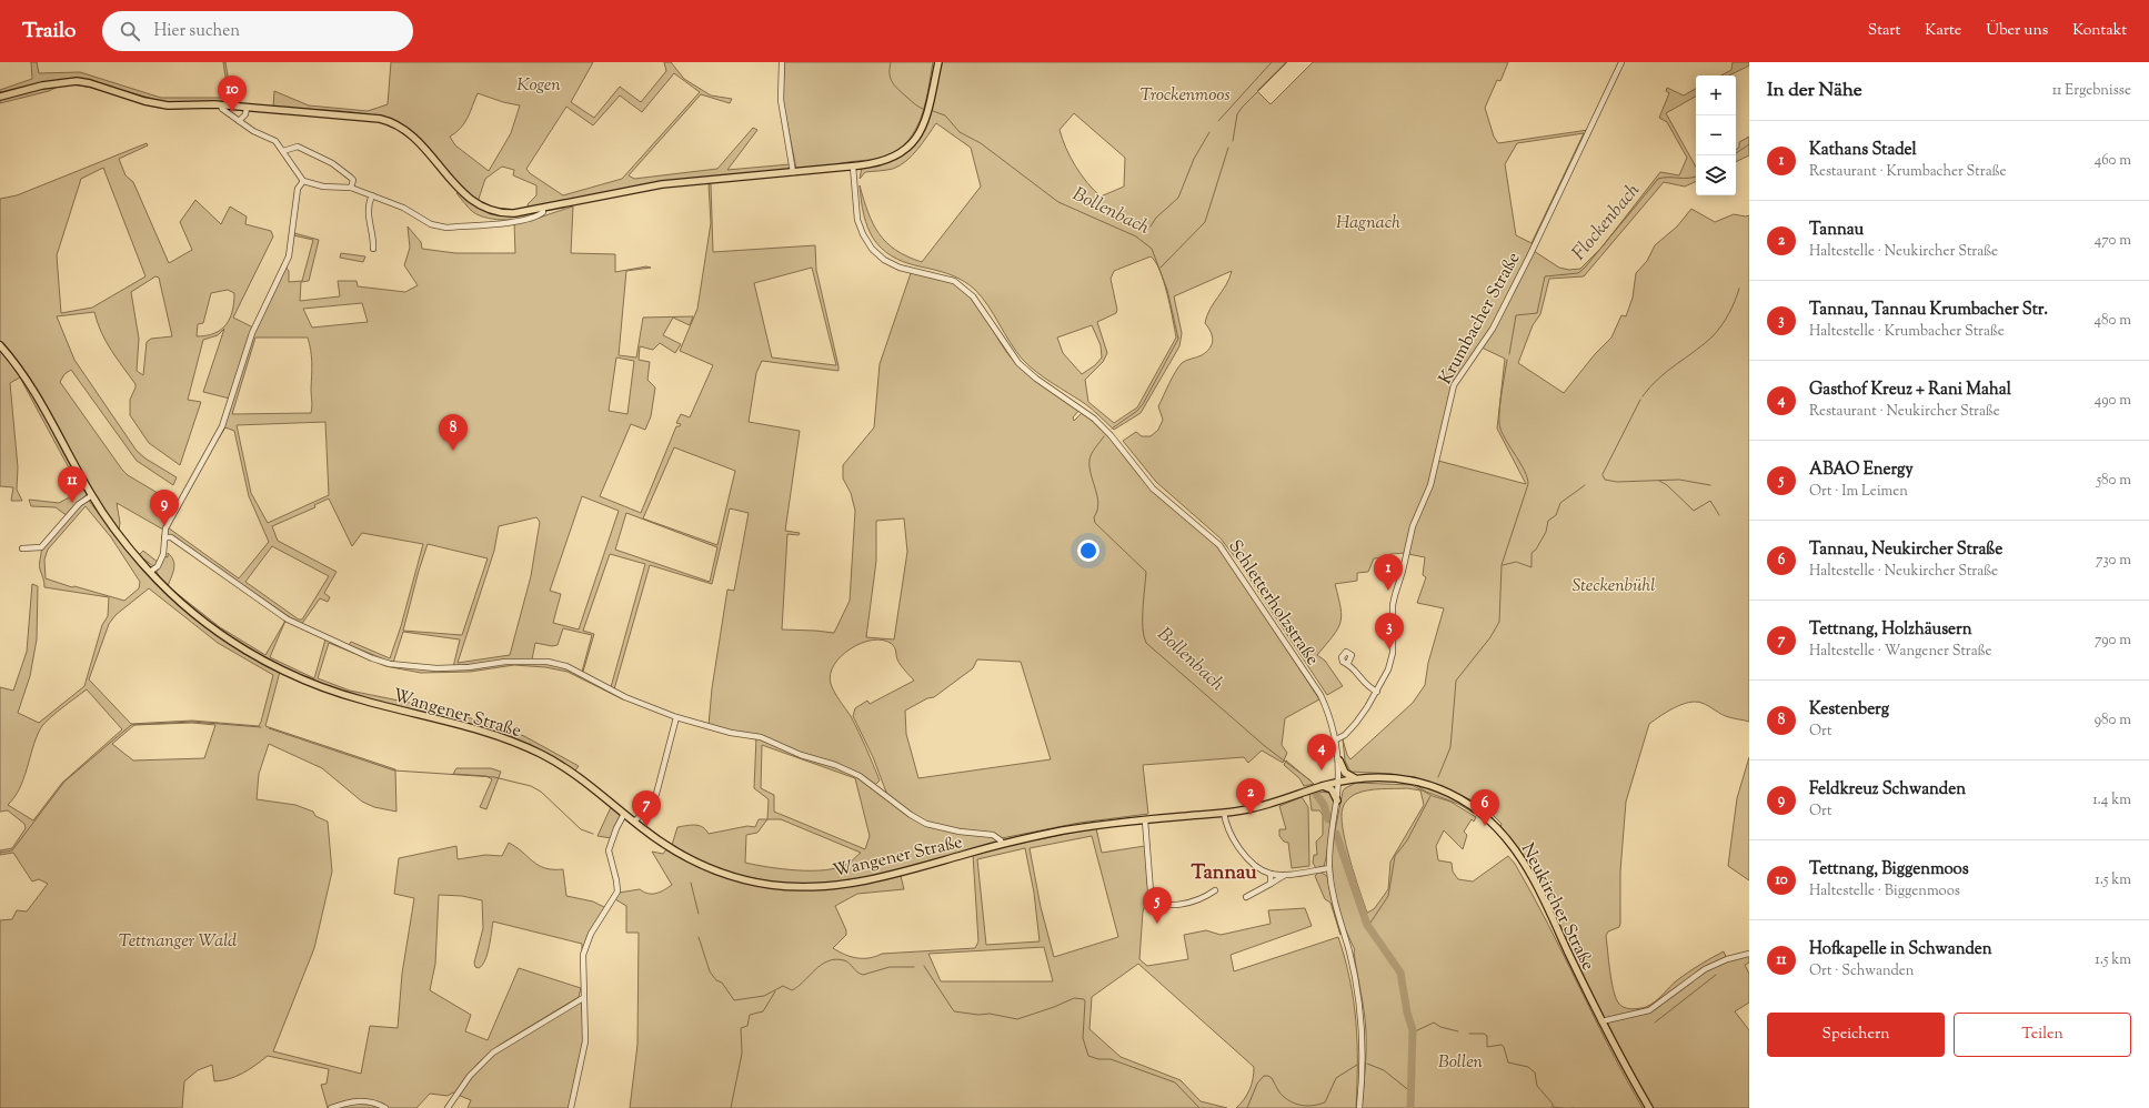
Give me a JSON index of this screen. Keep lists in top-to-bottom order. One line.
{"streets":{"main road":["Wangener Straße","Neukircher Straße"],"street":["Krumbacher Straße","Schletterholzstraße"]},"crossings":[["Krumbacher Straße","Schletterholzstraße"],["Schletterholzstraße","Neukircher Straße"],["Wangener Straße","Neukircher Straße"]],"districts":["Tannau"],"water":["Bollenbach","Flockenbach"],"parks":["Kogen","Trockenmoos","Hagnach","Steckenbühl","Tettnanger Wald","Bollen"],"page":{"header":"Trailo","search":"Hier suchen","nav":["Start","Karte","Über uns","Kontakt"],"heading":["In der Nähe","11 Ergebnisse"],"map_buttons":["+","−"],"pins":["10","8","11","9","1","3","4","2","6","7","5"],"list":[{"mark":"1","name":"Kathans Stadel","note":"Restaurant · Krumbacher Straße","value":"460 m"},{"mark":"2","name":"Tannau","note":"Haltestelle · Neukircher Straße","value":"470 m"},{"mark":"3","name":"Tannau, Tannau Krumbacher Str.","note":"Haltestelle · Krumbacher Straße","value":"480 m"},{"mark":"4","name":"Gasthof Kreuz + Rani Mahal","note":"Restaurant · Neukircher Straße","value":"490 m"},{"mark":"5","name":"ABAO Energy","note":"Ort · Im Leimen","value":"580 m"},{"mark":"6","name":"Tannau, Neukircher Straße","note":"Haltestelle · Neukircher Straße","value":"730 m"},{"mark":"7","name":"Tettnang, Holzhäusern","note":"Haltestelle · Wangener Straße","value":"790 m"},{"mark":"8","name":"Kestenberg","note":"Ort","value":"980 m"},{"mark":"9","name":"Feldkreuz Schwanden","note":"Ort","value":"1.4 km"},{"mark":"10","name":"Tettnang, Biggenmoos","note":"Haltestelle · Biggenmoos","value":"1.5 km"},{"mark":"11","name":"Hofkapelle in Schwanden","note":"Ort · Schwanden","value":"1.5 km"}],"buttons":["Speichern","Teilen"]}}
